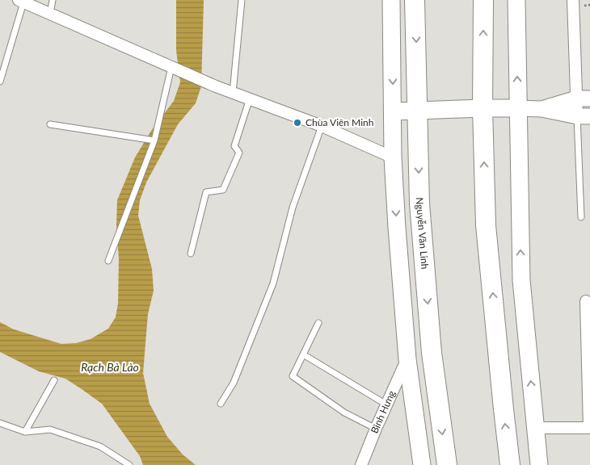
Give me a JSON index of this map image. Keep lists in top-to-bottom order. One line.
{"streets":{"highway":["Nguyễn Văn Linh"],"street":["Bình Hưng"]},"water":["Rạch Bà Lào"],"places":["Chùa Viên Minh"]}
